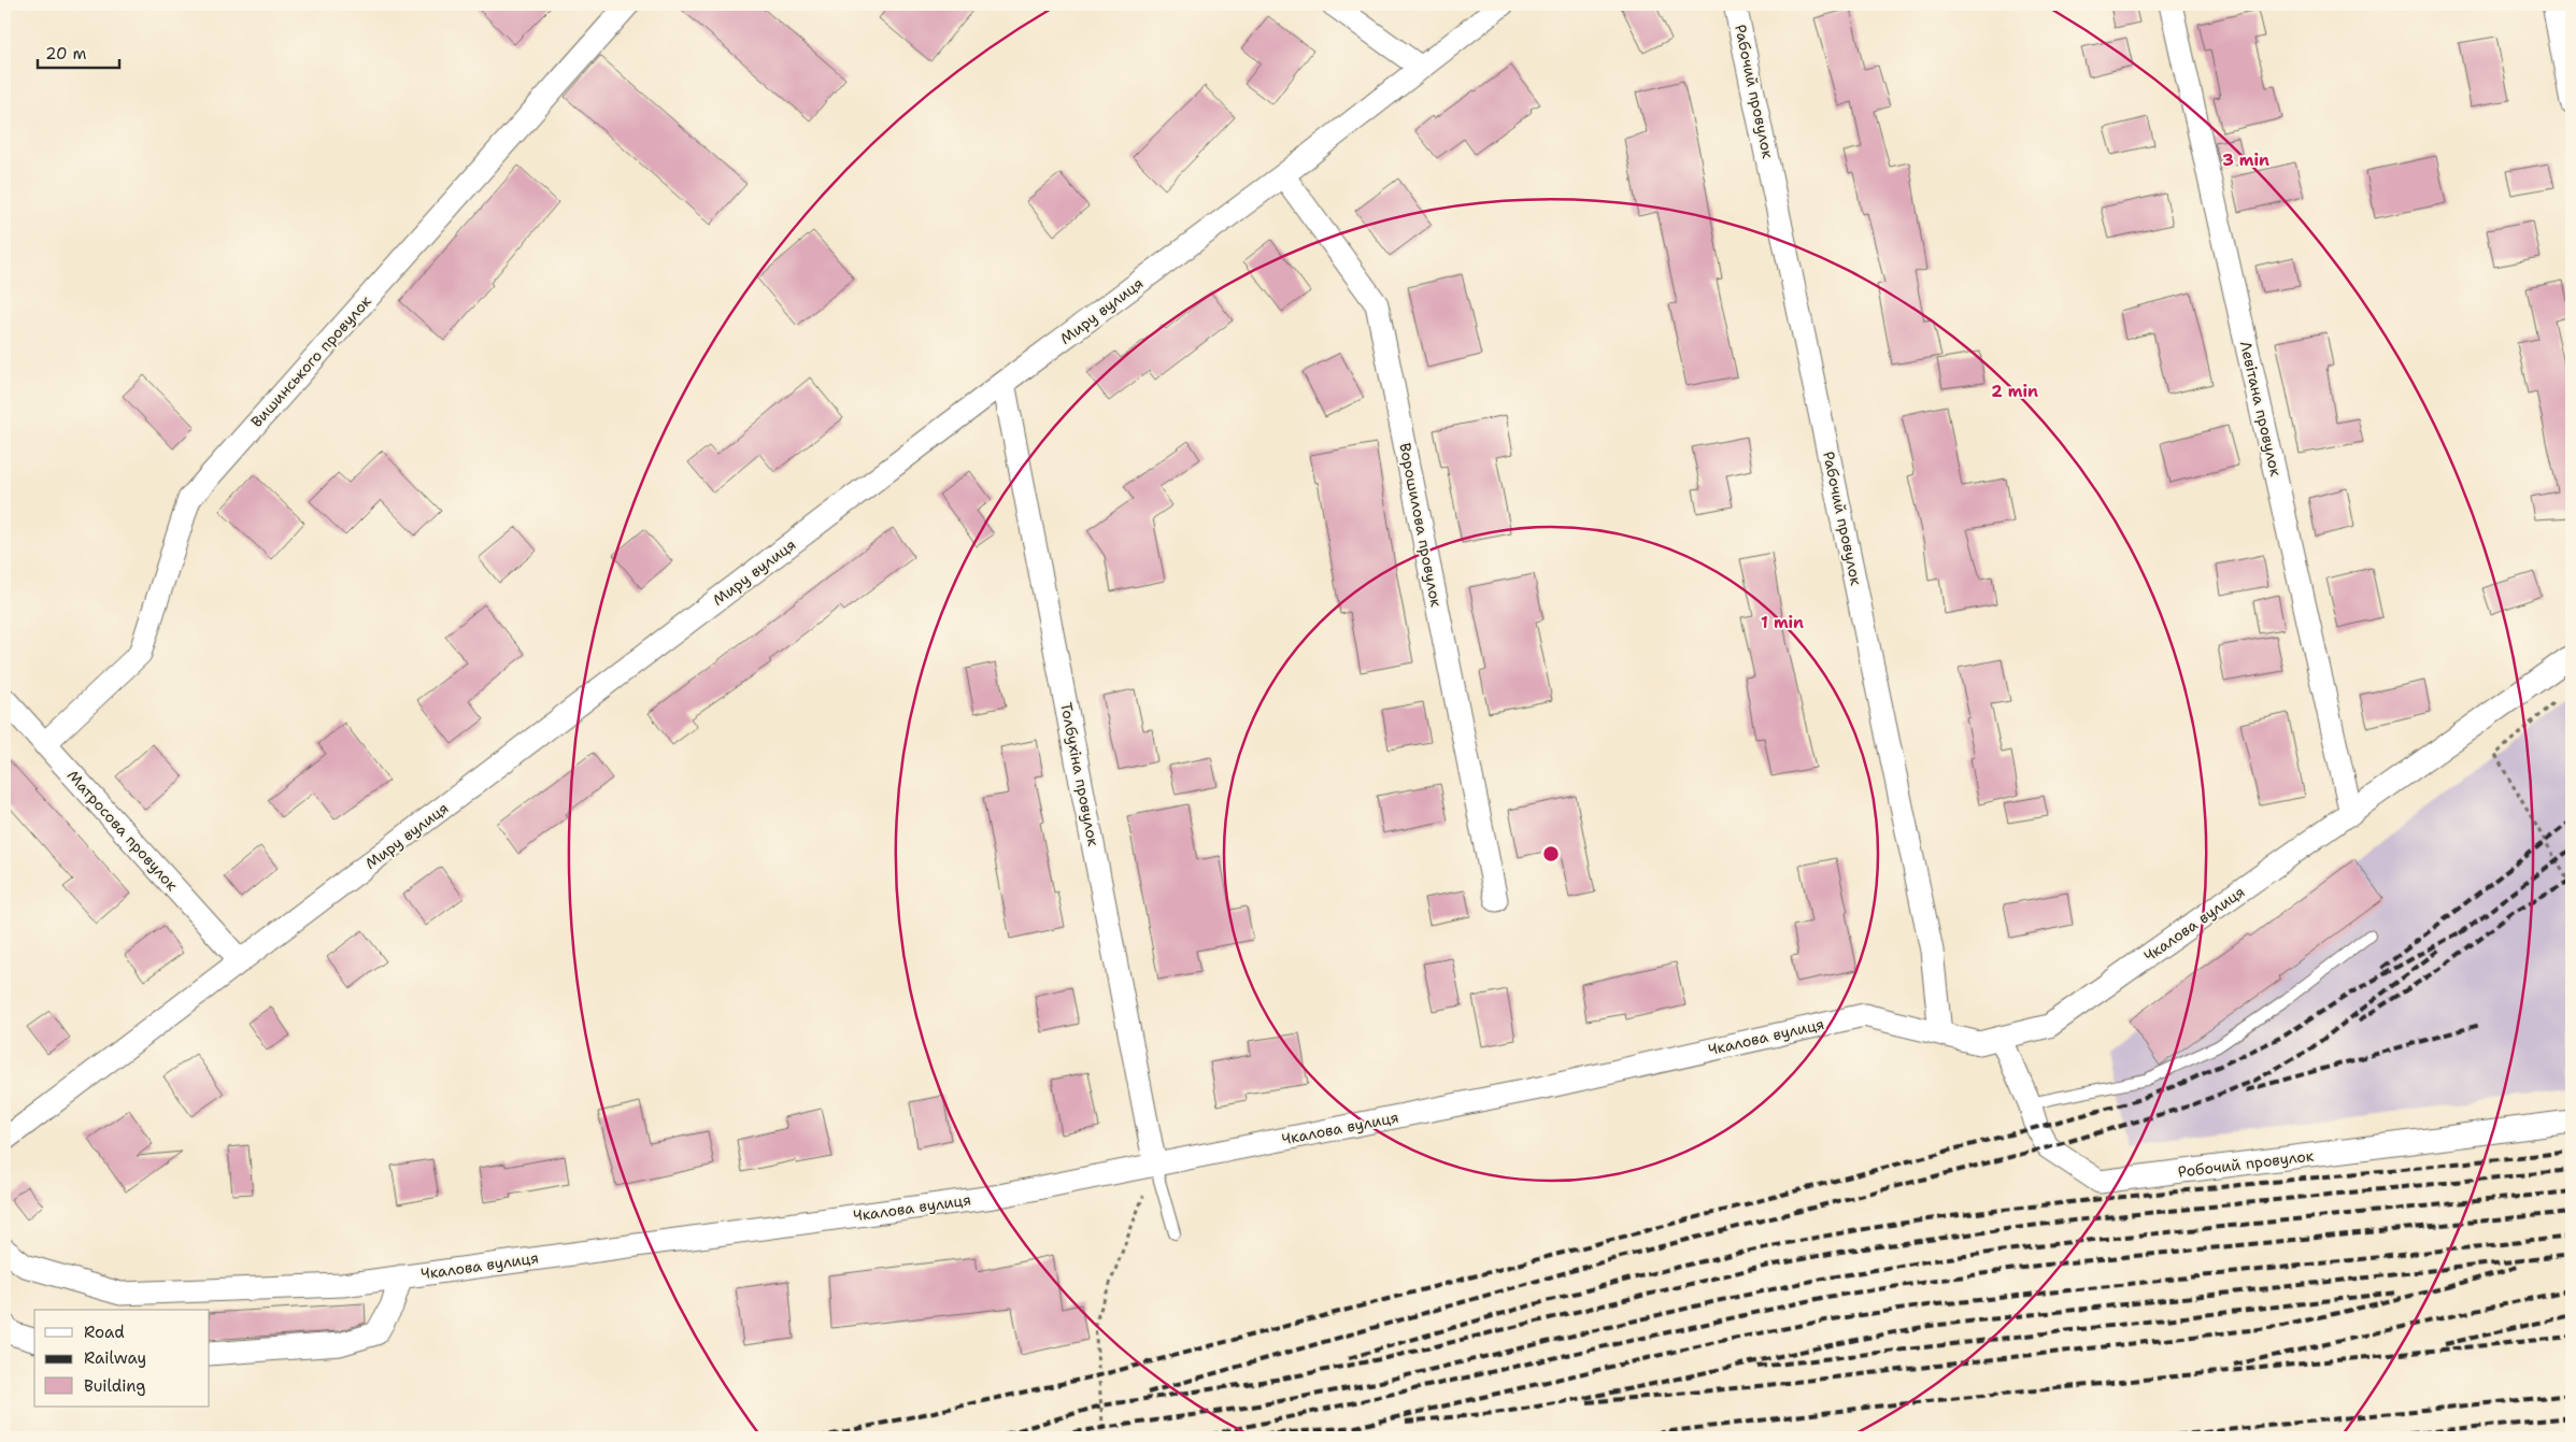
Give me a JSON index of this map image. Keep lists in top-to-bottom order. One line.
{"streets":{"street":["Рабочий провулок","Миру вулиця","Вишинського провулок","Левітана провулок","Ворошилова провулок","Толбухіна провулок","Матросова провулок","Чкалова вулиця","Робочий провулок"]},"crossings":[["Рабочий провулок","Чкалова вулиця"],["Миру вулиця","Ворошилова провулок"],["Миру вулиця","Толбухіна провулок"],["Миру вулиця","Матросова провулок"],["Вишинського провулок","Матросова провулок"],["Левітана провулок","Чкалова вулиця"],["Толбухіна провулок","Чкалова вулиця"],["Чкалова вулиця","Робочий провулок"]],"legend":["Road","Railway","Building"],"scale_bar":"20 m","rings":["3 min","2 min","1 min"]}
